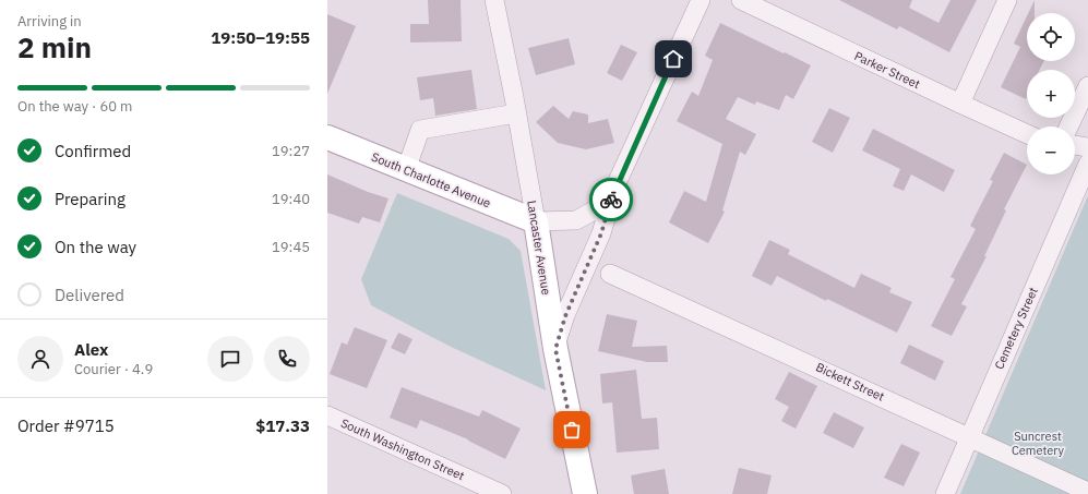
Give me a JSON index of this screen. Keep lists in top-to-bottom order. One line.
{"streets":{"main road":["South Charlotte Avenue","Lancaster Avenue"],"street":["Parker Street","Cemetery Street","Bickett Street","South Washington Street"]},"crossings":[["South Charlotte Avenue","Lancaster Avenue"],["Cemetery Street","Bickett Street"]],"parks":["Suncrest Cemetery"],"page":{"heading":["2 min","Arriving in","19:50–19:55"],"panel":["Alex","Courier · 4.9","Order #9715","$17.33"],"map_buttons":["+","−"],"bar":"On the way · 60 m","list":[["Confirmed","19:27"],["Preparing","19:40"],["On the way","19:45"],"Delivered"]}}
